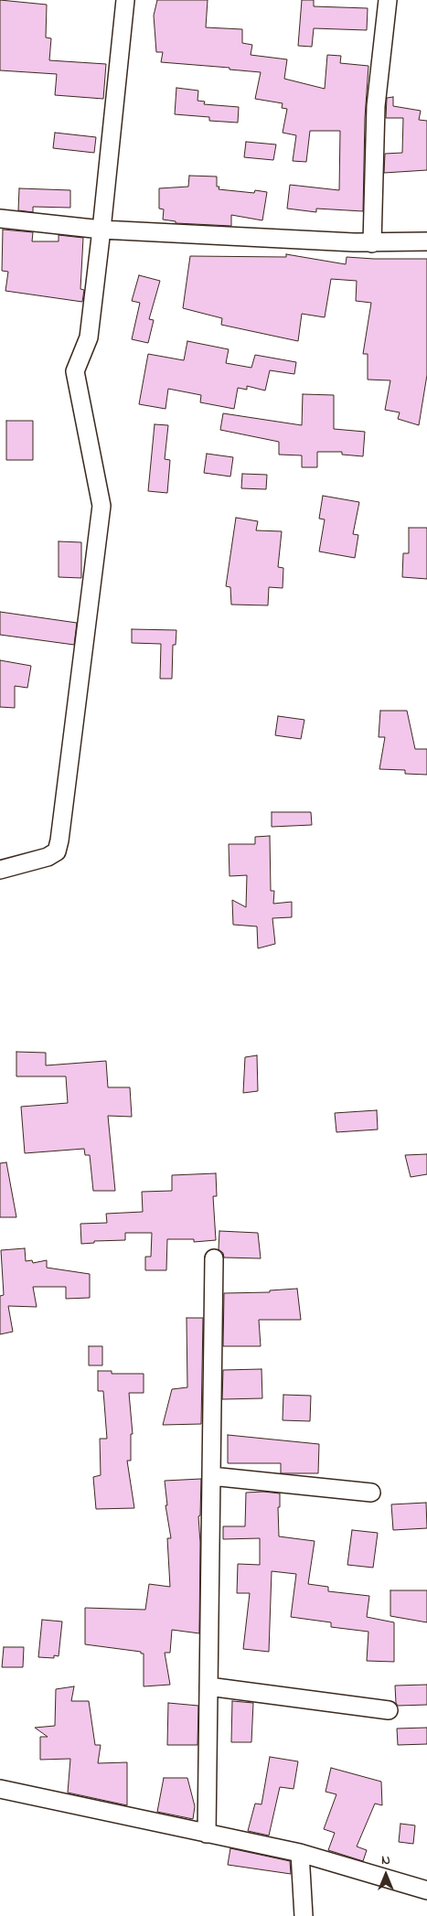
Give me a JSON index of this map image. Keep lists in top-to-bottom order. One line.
{"north":"top"}
